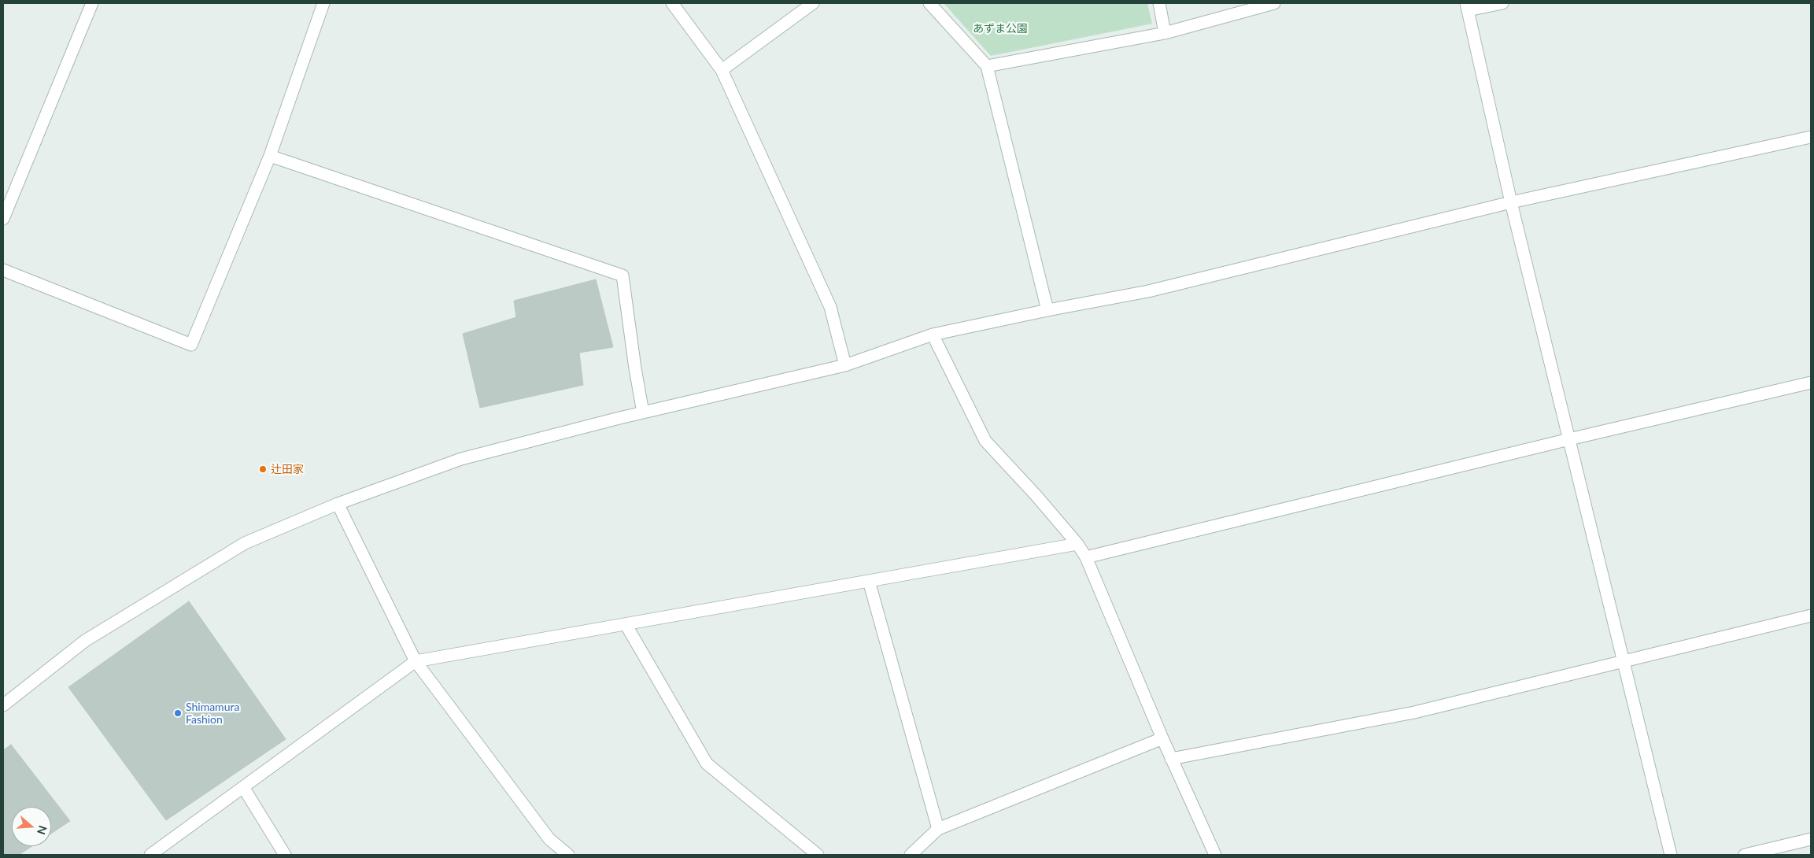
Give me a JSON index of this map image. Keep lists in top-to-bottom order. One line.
{"parks":["あずま公園"],"places":["辻田家","Shimamura Fashion"],"north":"right"}
